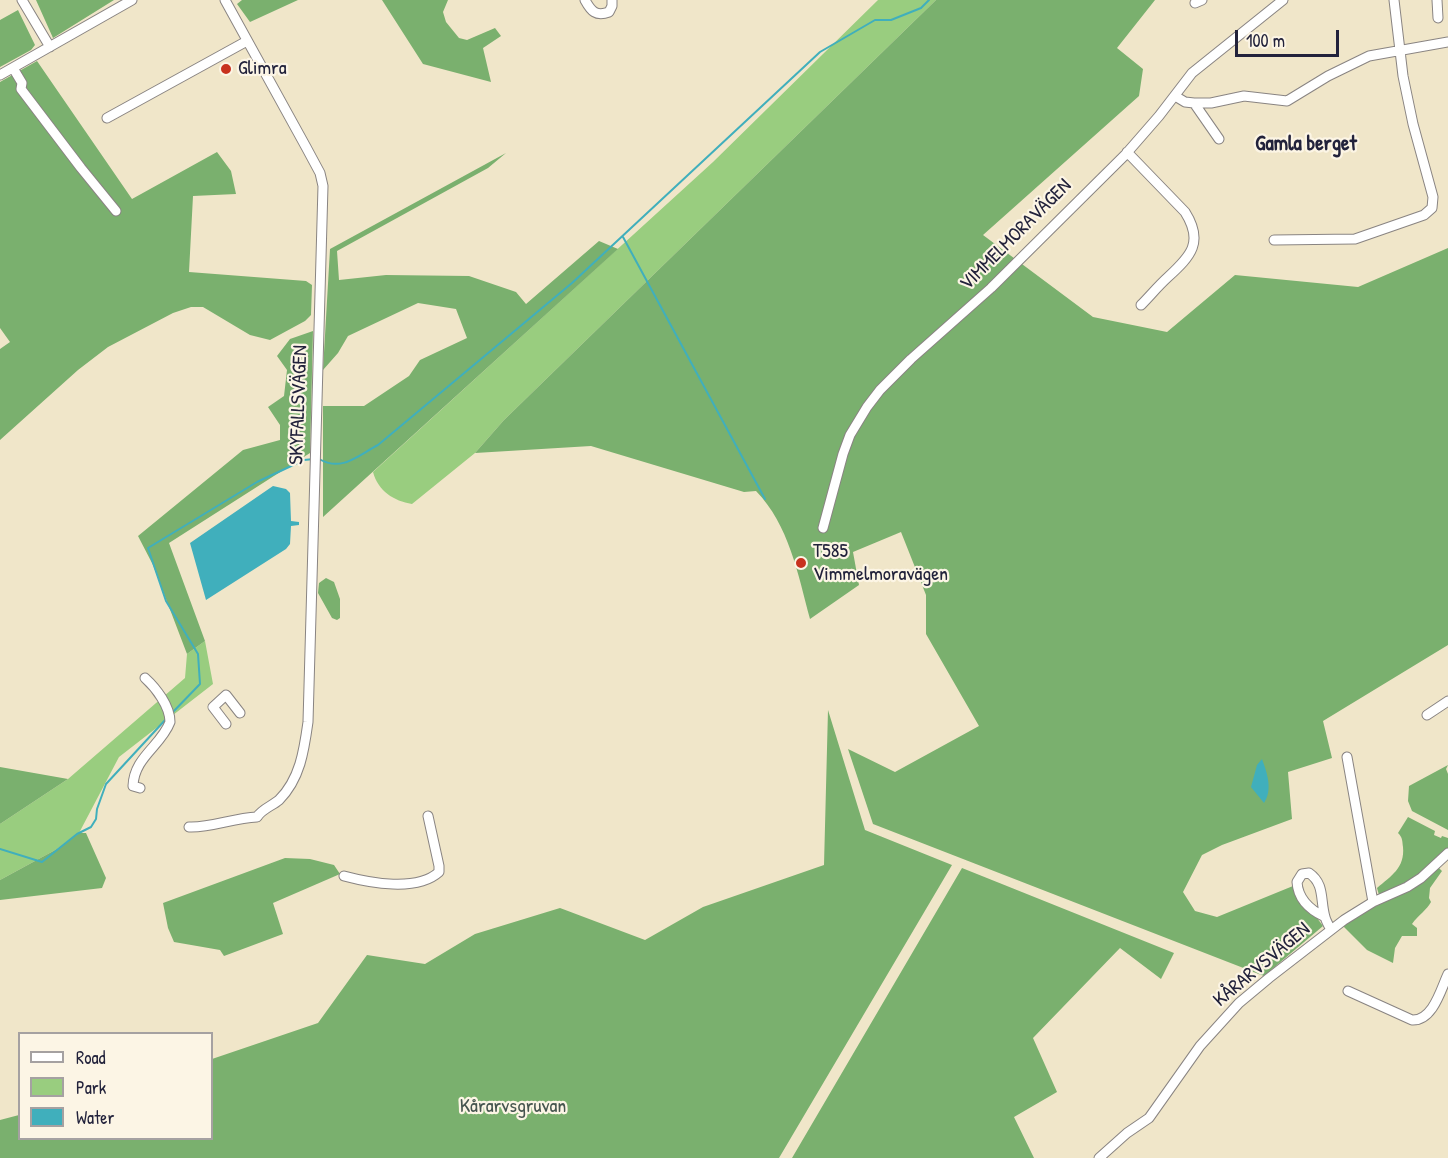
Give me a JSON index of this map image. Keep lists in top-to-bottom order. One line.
{"streets":{"street":["VIMMELMORAVÄGEN","SKYFALLSVÄGEN","KÅRARVSVÄGEN"]},"districts":["Gamla berget"],"parks":["Kårarvsgruvan"],"places":["Glimra","T585 Vimmelmoravägen"],"legend":["Road","Park","Water"],"scale_bar":"100 m"}
